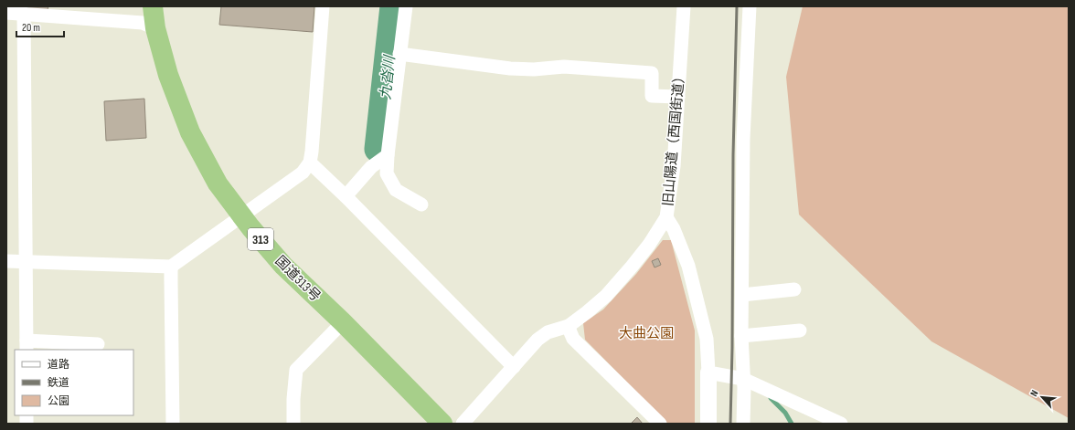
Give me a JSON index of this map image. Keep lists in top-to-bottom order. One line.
{"streets":{"highway":["313","国道313号"],"street":["旧山陽道（西国街道）"]},"water":["九沓川"],"parks":["大曲公園"],"legend":["道路","鉄道","公園"],"scale_bar":"20 m","north":"top left"}
